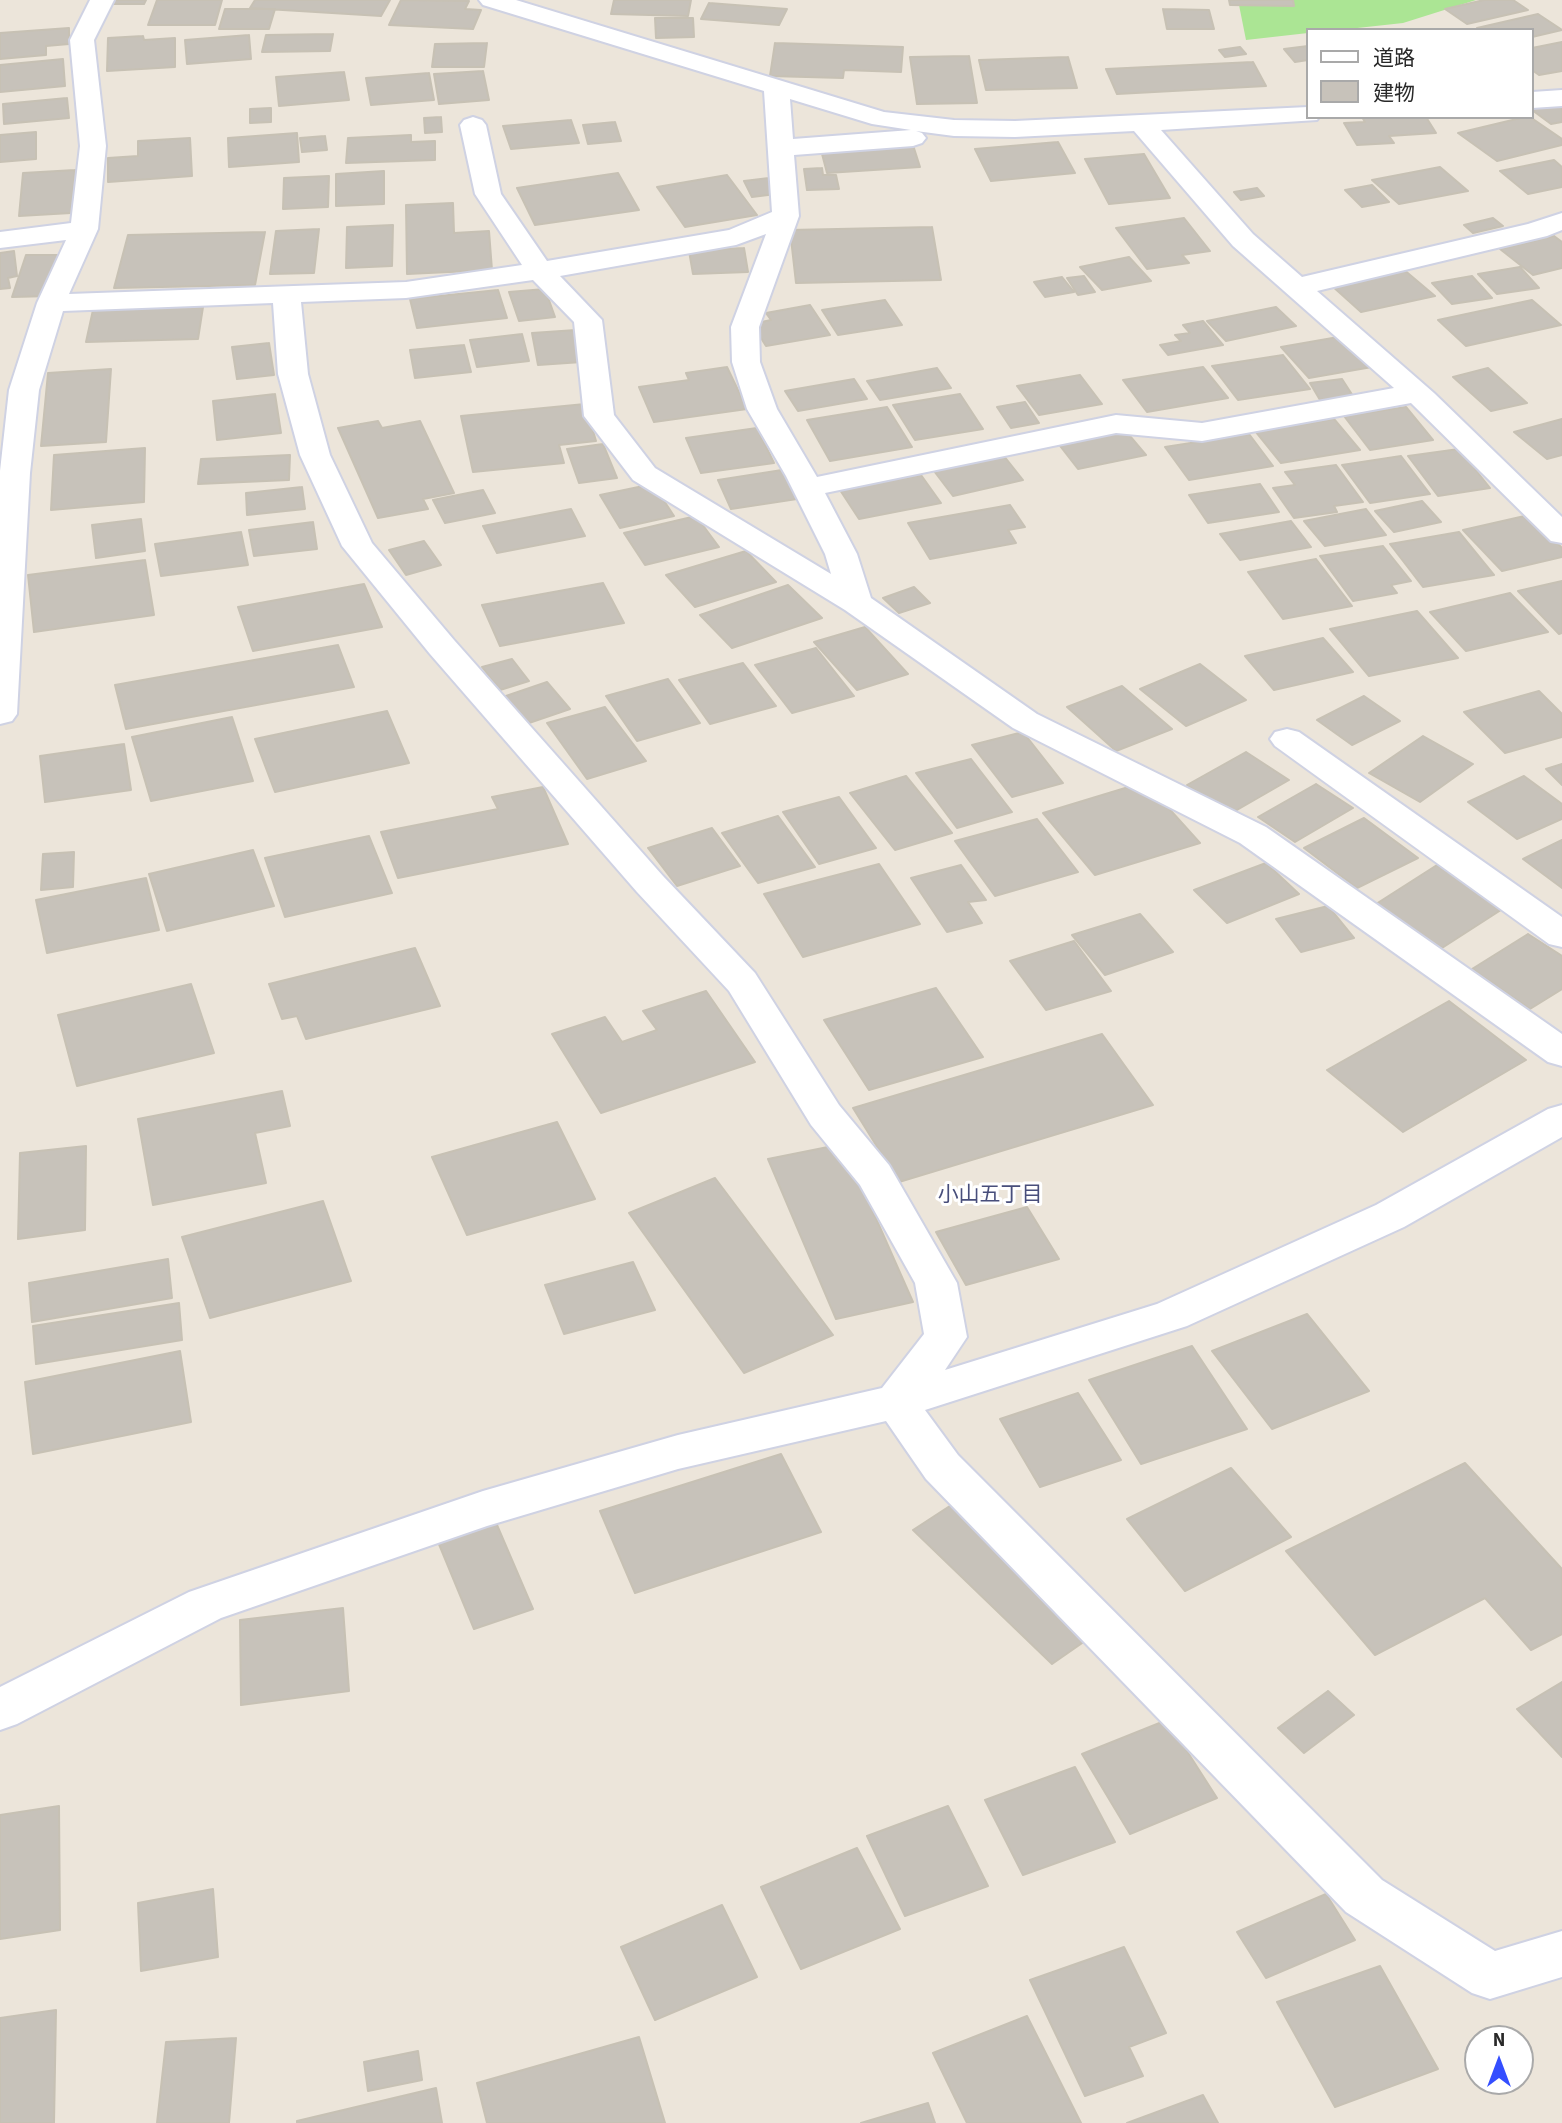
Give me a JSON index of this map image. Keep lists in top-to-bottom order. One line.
{"districts":["小山五丁目"],"legend":["道路","建物"],"north":"top"}
